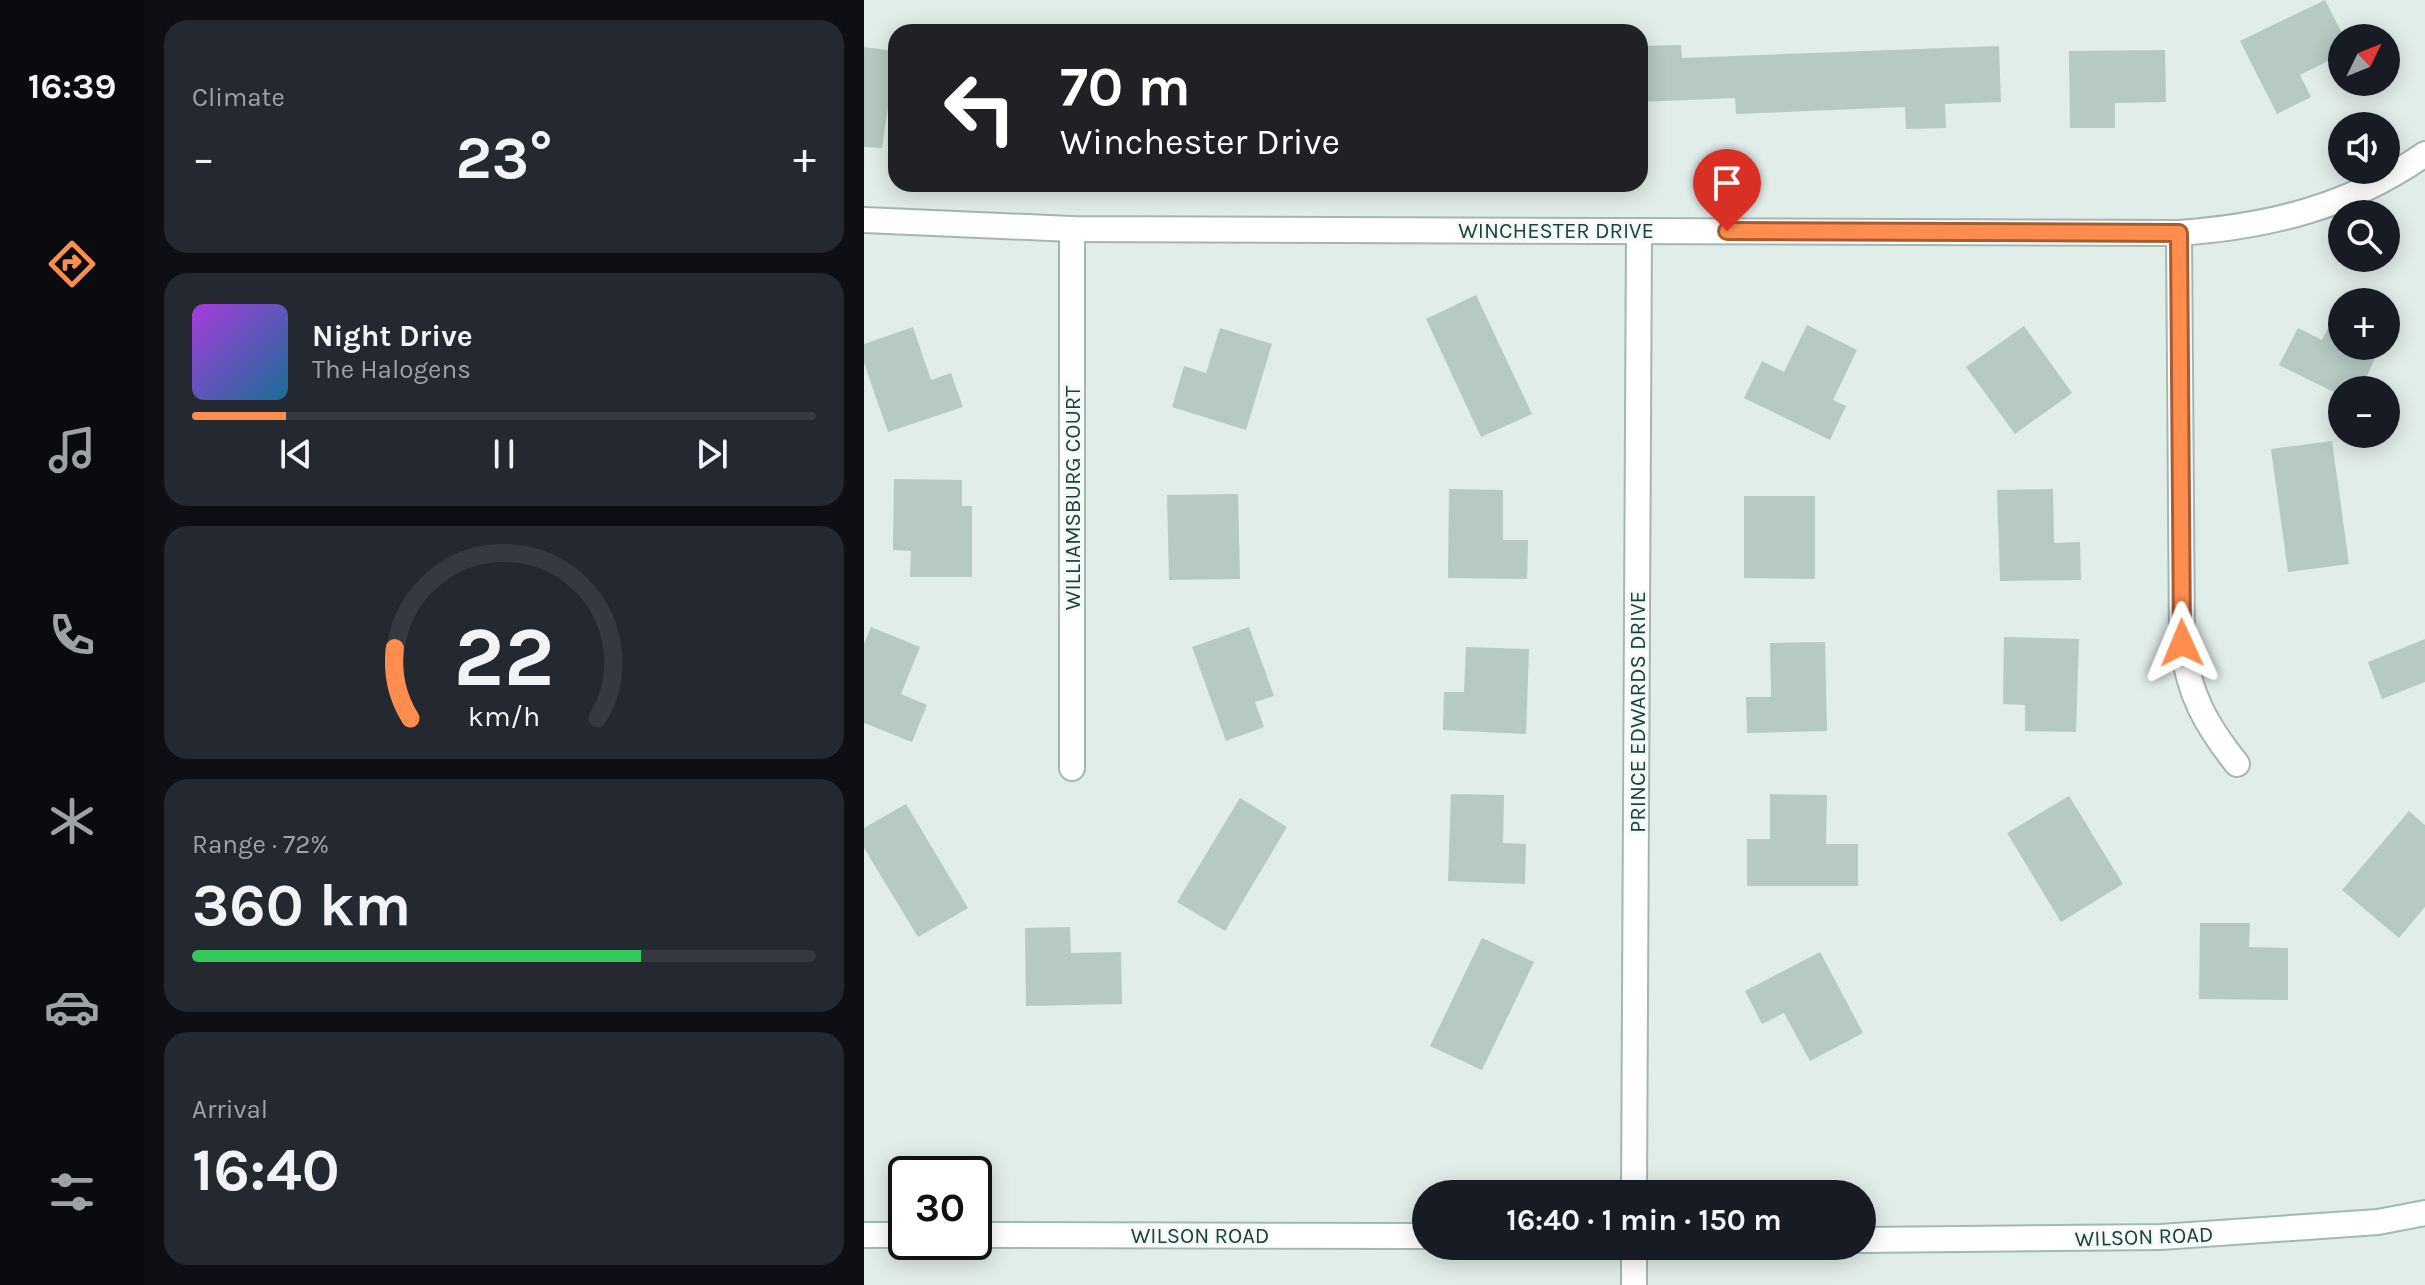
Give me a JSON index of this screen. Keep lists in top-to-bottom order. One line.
{"streets":{"street":["WINCHESTER DRIVE","WILLIAMSBURG COURT","PRINCE EDWARDS DRIVE","WILSON ROAD"]},"crossings":[["WINCHESTER DRIVE","WILLIAMSBURG COURT"],["WINCHESTER DRIVE","PRINCE EDWARDS DRIVE"]],"north":"top right","page":{"tabs":"16:39","tile":["Climate",["Range · 72%","360 km"],["Arrival","16:40"]],"map_buttons":["+","−"],"turn":["70 m","Winchester Drive"],"heat":["−","23°","+"],"song":["Night Drive","The Halogens"],"limit":"30","trip":"16:40 · 1 min · 150 m","gauge":["22","km/h"]}}
